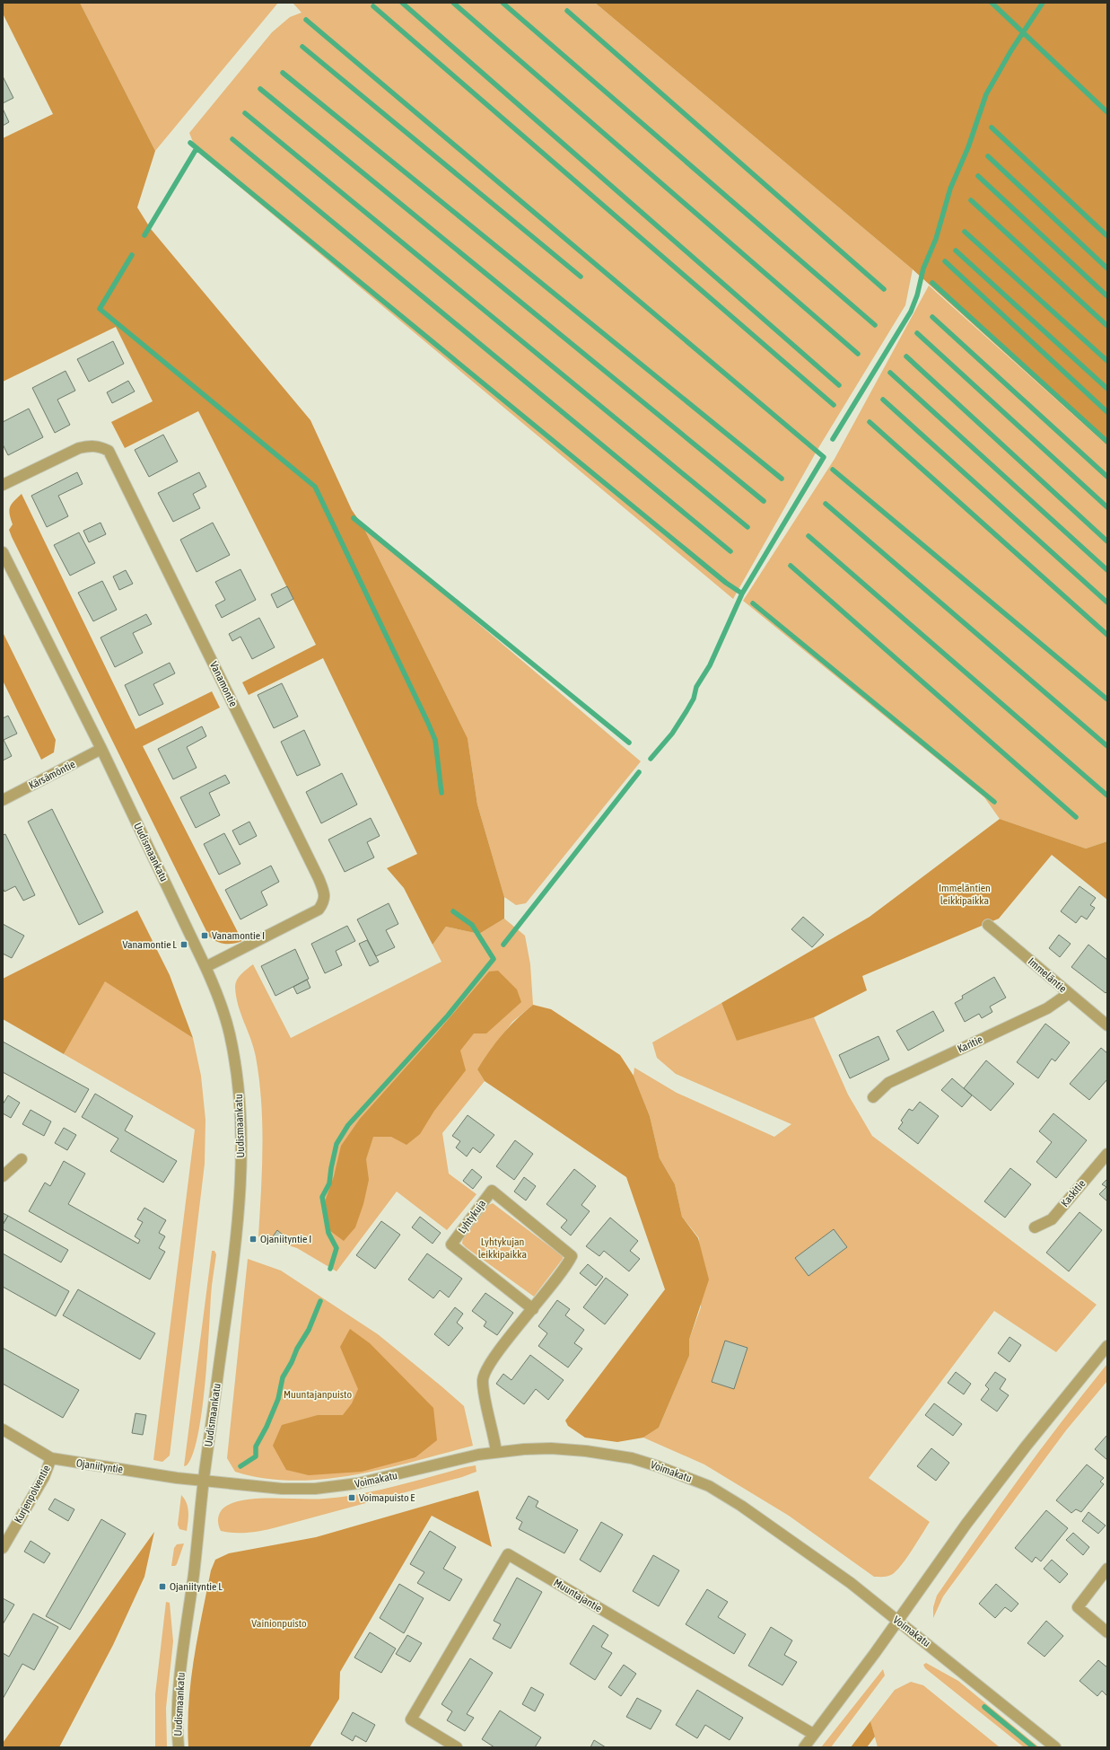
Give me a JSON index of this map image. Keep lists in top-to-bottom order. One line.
{"streets":{"street":["Vanamontie","Kärsämöntie","Uudismaankatu","Immeläntie","Karitie","Kaskitie","Lyhtykuja","Ojaniityntie","Voimakatu","Kurjenpolventie","Muuntajantie"]},"crossings":[["Vanamontie","Uudismaankatu"],["Kärsämöntie","Uudismaankatu"],["Uudismaankatu","Ojaniityntie"],["Uudismaankatu","Voimakatu"],["Immeläntie","Karitie"],["Lyhtykuja","Voimakatu"],["Ojaniityntie","Voimakatu"],["Ojaniityntie","Kurjenpolventie"]],"parks":["Immeläntien leikkipaikka","Lyhtykujan leikkipaikka","Muuntajanpuisto","Vainionpuisto"],"places":{"transit":["Vanamontie I","Vanamontie L","Ojaniityntie I","Voimapuisto E","Ojaniityntie L"]}}
